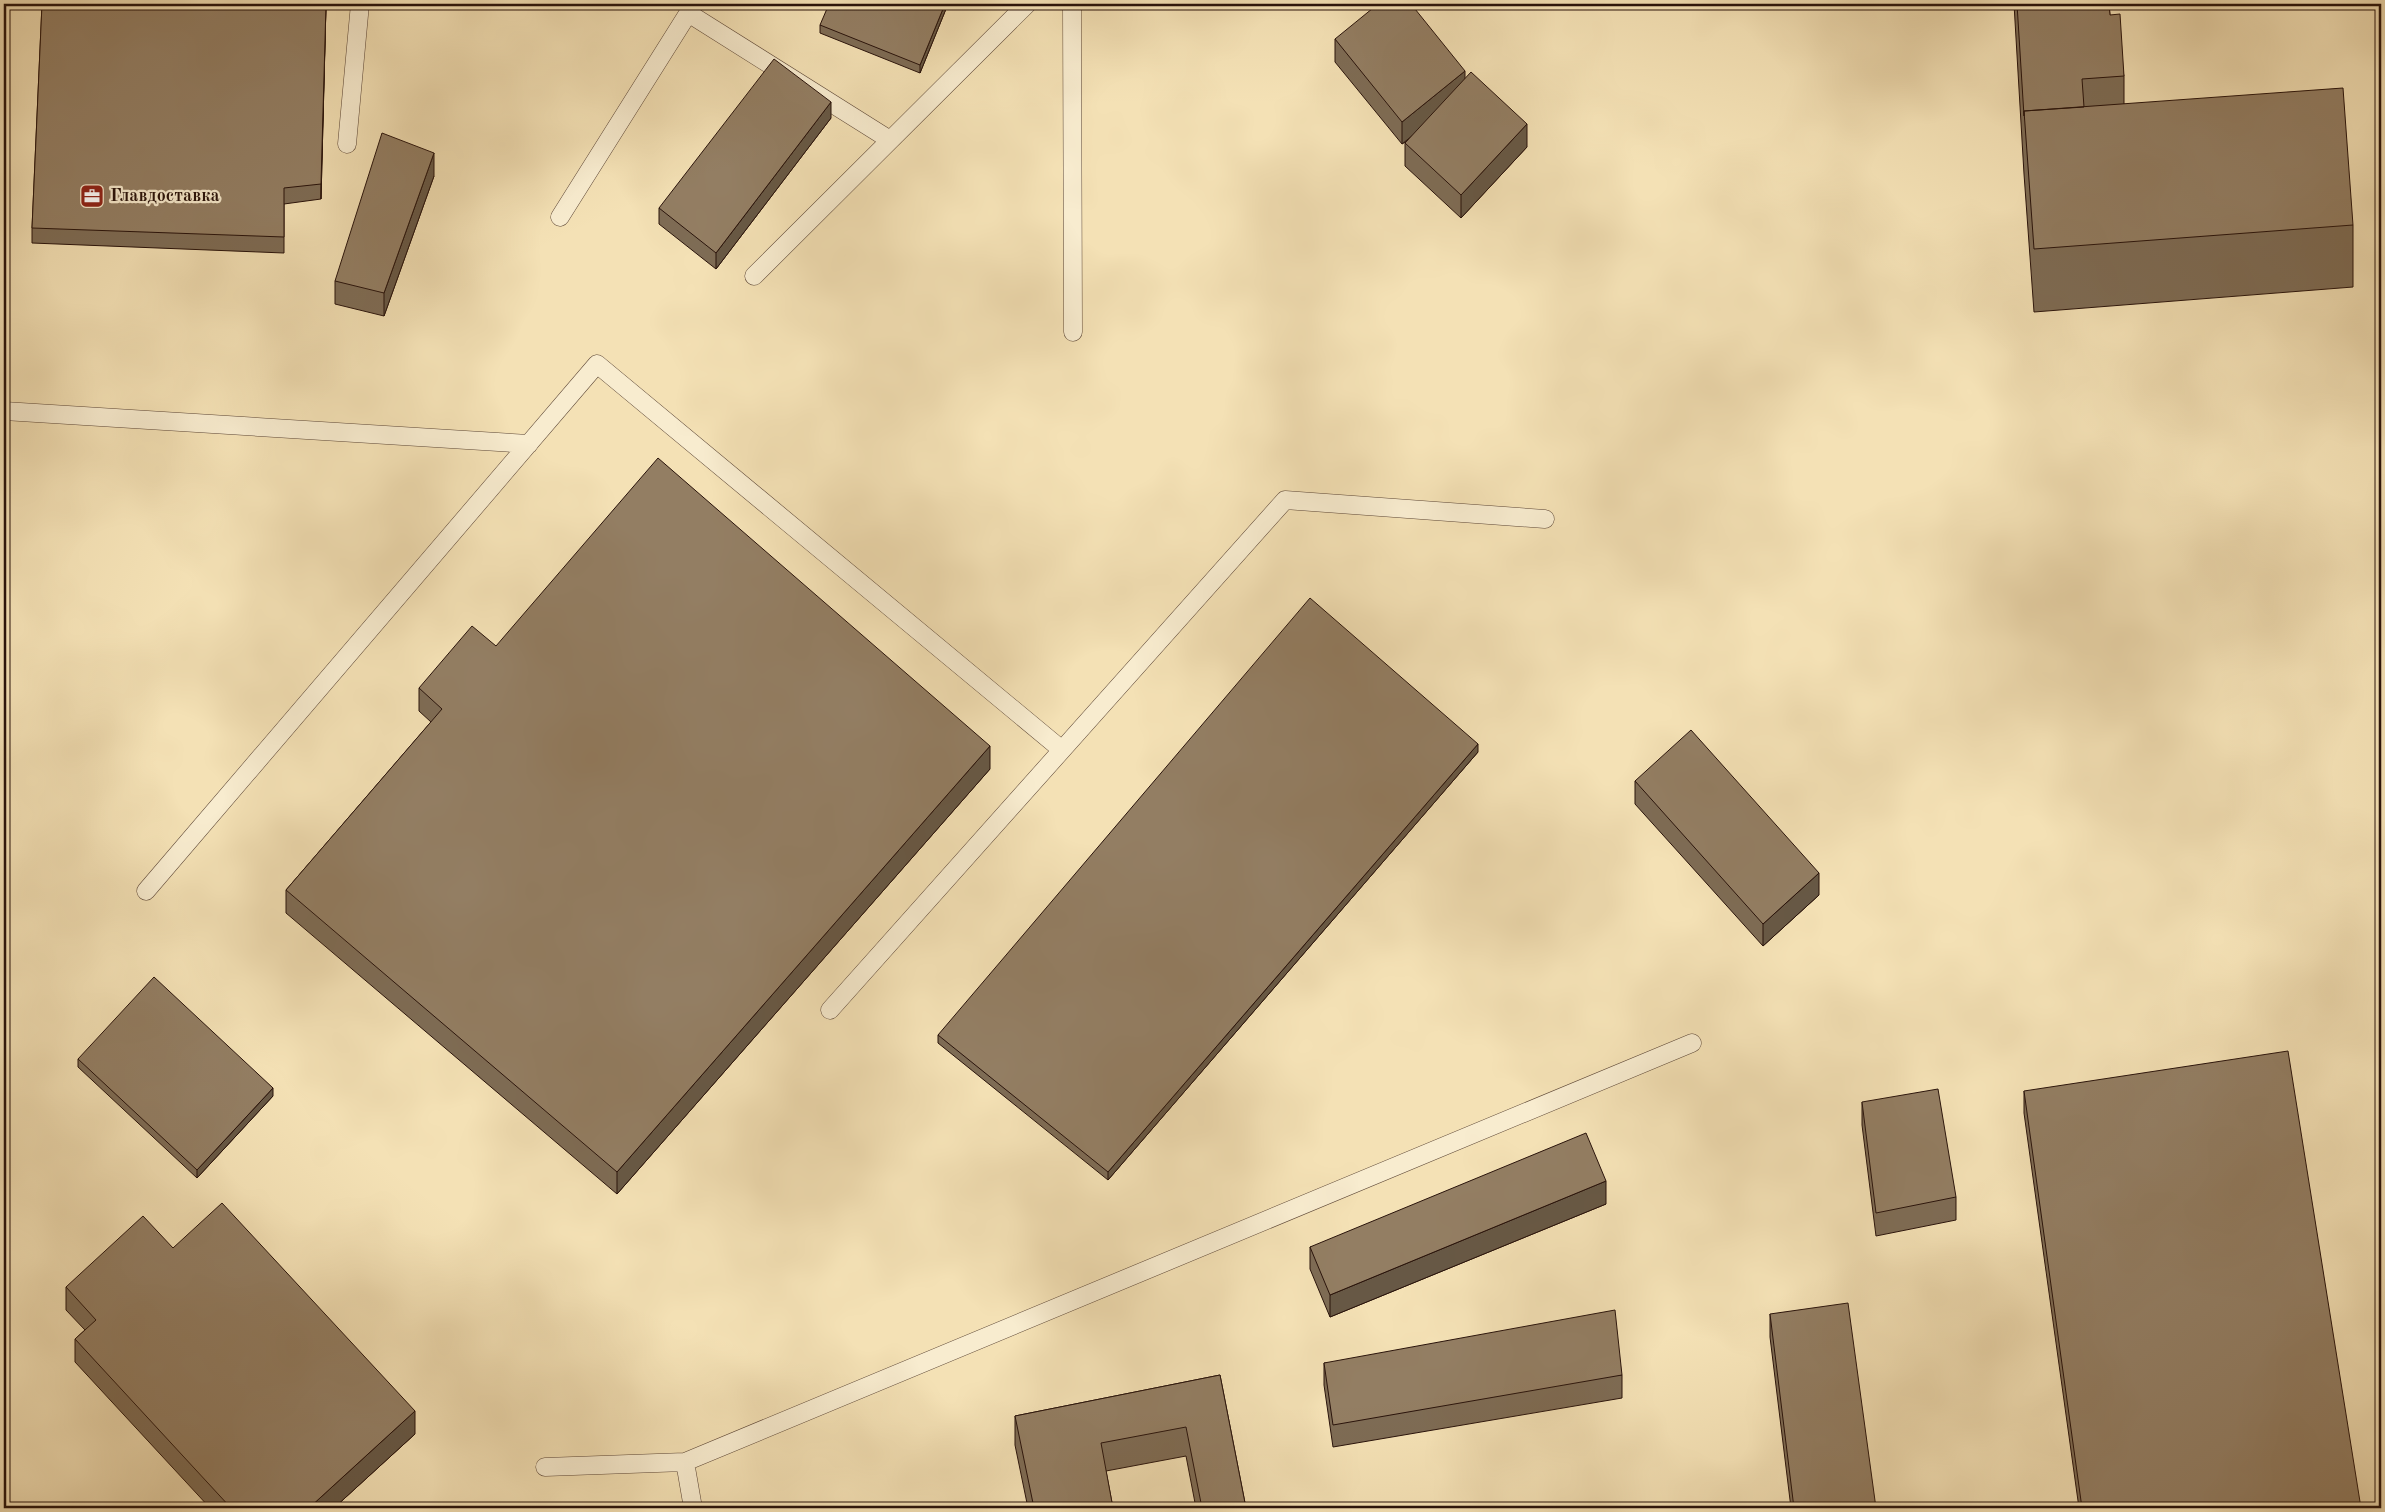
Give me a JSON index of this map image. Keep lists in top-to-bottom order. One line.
{"places":{"office":["Главдоставка"]}}
